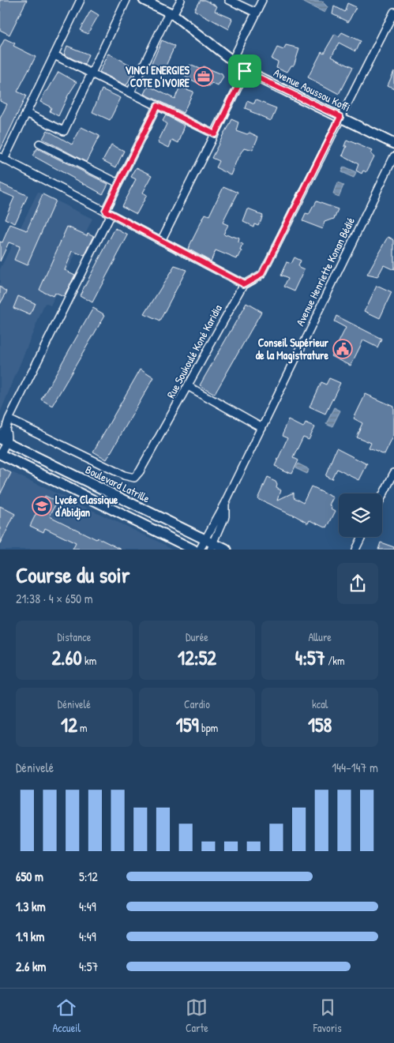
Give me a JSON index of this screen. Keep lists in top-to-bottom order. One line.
{"streets":{"street":["Avenue Aoussou Koffi","Avenue Henriette Konan Bédié","Rue Soukoulé Koné Karidia","Boulevard Latrille"]},"crossings":[["Avenue Henriette Konan Bédié","Boulevard Latrille"]],"places":{"office":["VINCI ENERGIES COTE D'IVOIRE"],"public building":["Conseil Supérieur de la Magistrature"],"school or university":["Lycée Classique d'Abidjan"]},"page":{"heading":["Course du soir","21:38 · 4 × 650 m"],"stats":[["Distance","2.60 km"],["Durée","12:52"],["Allure","4:57 /km"],["Dénivelé","12 m"],["Cardio","159 bpm"],["kcal","158"]],"chart":["Dénivelé","144–147 m"],"list":[{"name":"650 m","note":"5:12"},{"name":"1.3 km","note":"4:49"},{"name":"1.9 km","note":"4:49"},{"name":"2.6 km","note":"4:57"}],"tabs":["Accueil","Carte","Favoris"]}}
